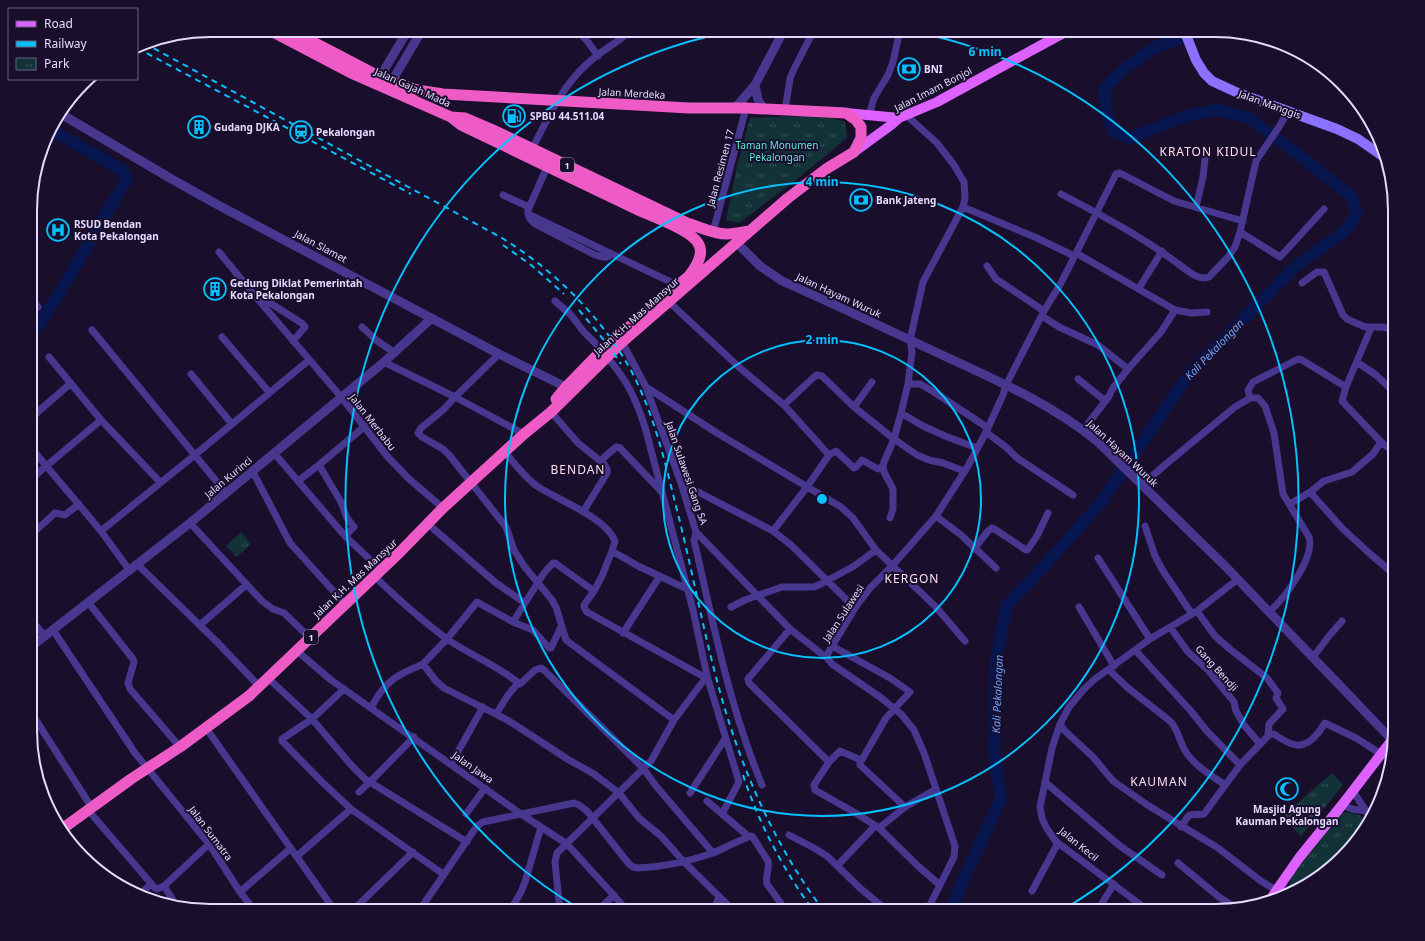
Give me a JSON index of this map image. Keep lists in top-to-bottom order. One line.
{"streets":{"highway":["Jalan Gajah Mada","Jalan Merdeka","1","Jalan K.H. Mas Mansyur"],"main road":["Jalan Imam Bonjol","Jalan Manggis"],"street":["Jalan Resimen 17","Jalan Slamet","Jalan Hayam Wuruk","Jalan Merbabu","Jalan Sulawesi Gang 5A","Jalan Kurinci","Jalan Sulawesi","Gang Bendji","Jalan Jawa","Jalan Sumatra","Jalan Kecil"]},"crossings":[["Jalan Gajah Mada","Jalan Merdeka"],["Jalan Gajah Mada","1"],["Jalan Gajah Mada","Jalan Resimen 17"],["Jalan Gajah Mada","Jalan K.H. Mas Mansyur"],["Jalan Imam Bonjol","1"],["Jalan Merdeka","Jalan Resimen 17"],["1","Jalan K.H. Mas Mansyur"],["Jalan Slamet","Jalan K.H. Mas Mansyur"],["Jalan Slamet","Jalan Kurinci"],["Jalan Hayam Wuruk","Jalan K.H. Mas Mansyur"],["Jalan Hayam Wuruk","Jalan Sulawesi"],["Jalan Hayam Wuruk","Jalan Kecil"],["Jalan K.H. Mas Mansyur","Jalan Merbabu"],["Jalan K.H. Mas Mansyur","Jalan Sulawesi Gang 5A"],["Jalan K.H. Mas Mansyur","Jalan Jawa"],["Jalan K.H. Mas Mansyur","Jalan Sumatra"],["Jalan Merbabu","Jalan Kurinci"],["Jalan Sulawesi Gang 5A","Jalan Sulawesi"],["Jalan Kurinci","Jalan Sumatra"],["Gang Bendji","Jalan Kecil"]],"districts":["KRATON KIDUL","BENDAN","KERGON","KAUMAN"],"water":["Kali Pekalongan"],"parks":["Taman Monumen Pekalongan"],"places":{"bank":["BNI","Bank Jateng"],"fuel station":["SPBU 44.511.04"],"building":["Gudang DJKA","Gedung Diklat Pemerintah Kota Pekalongan"],"station":["Pekalongan"],"hospital":["RSUD Bendan Kota Pekalongan"],"mosque":["Masjid Agung Kauman Pekalongan"]},"legend":["Road","Railway","Park"],"rings":["6 min","4 min","2 min"]}
